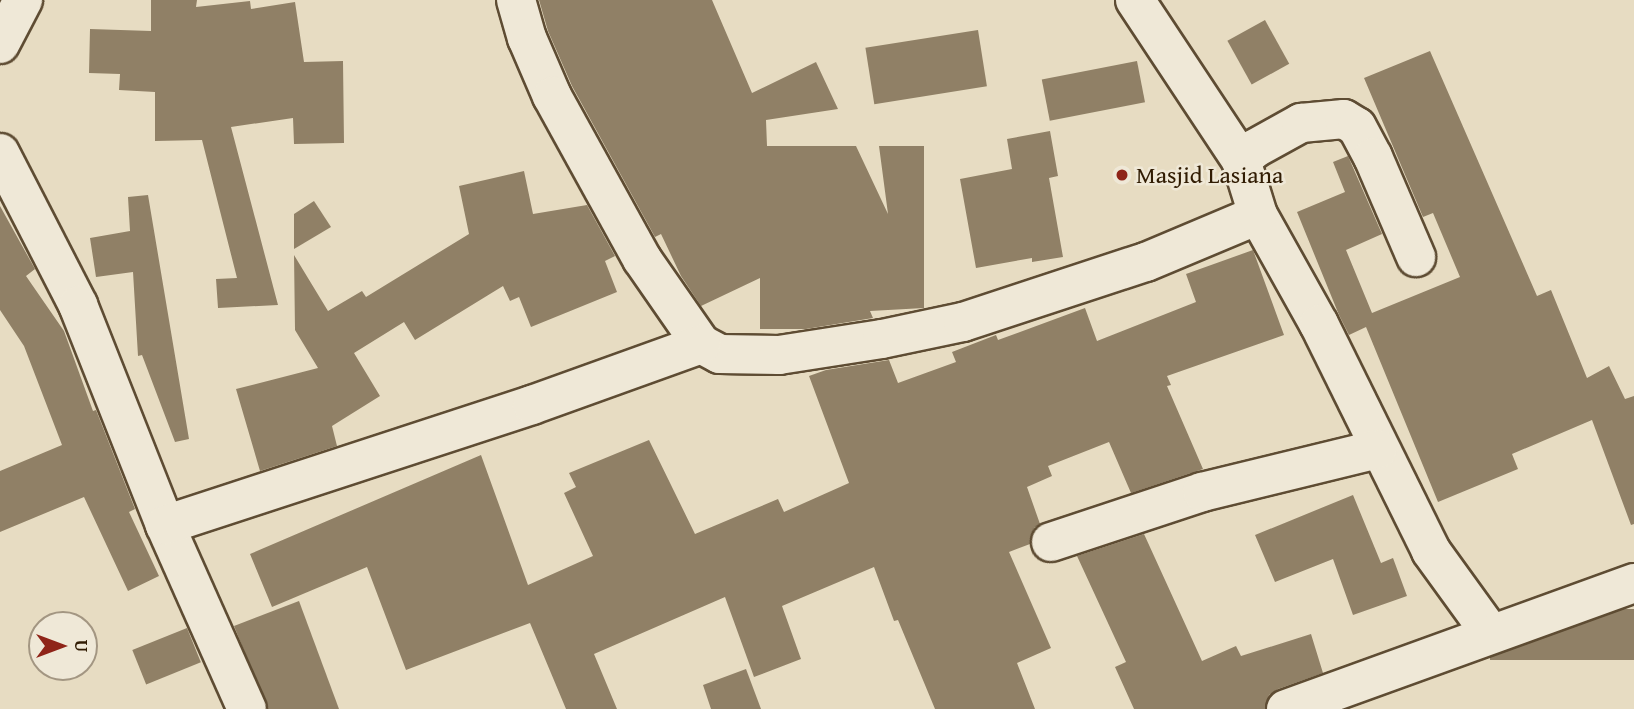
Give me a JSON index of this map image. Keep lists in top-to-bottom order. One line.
{"places":["Masjid Lasiana"],"north":"right"}
